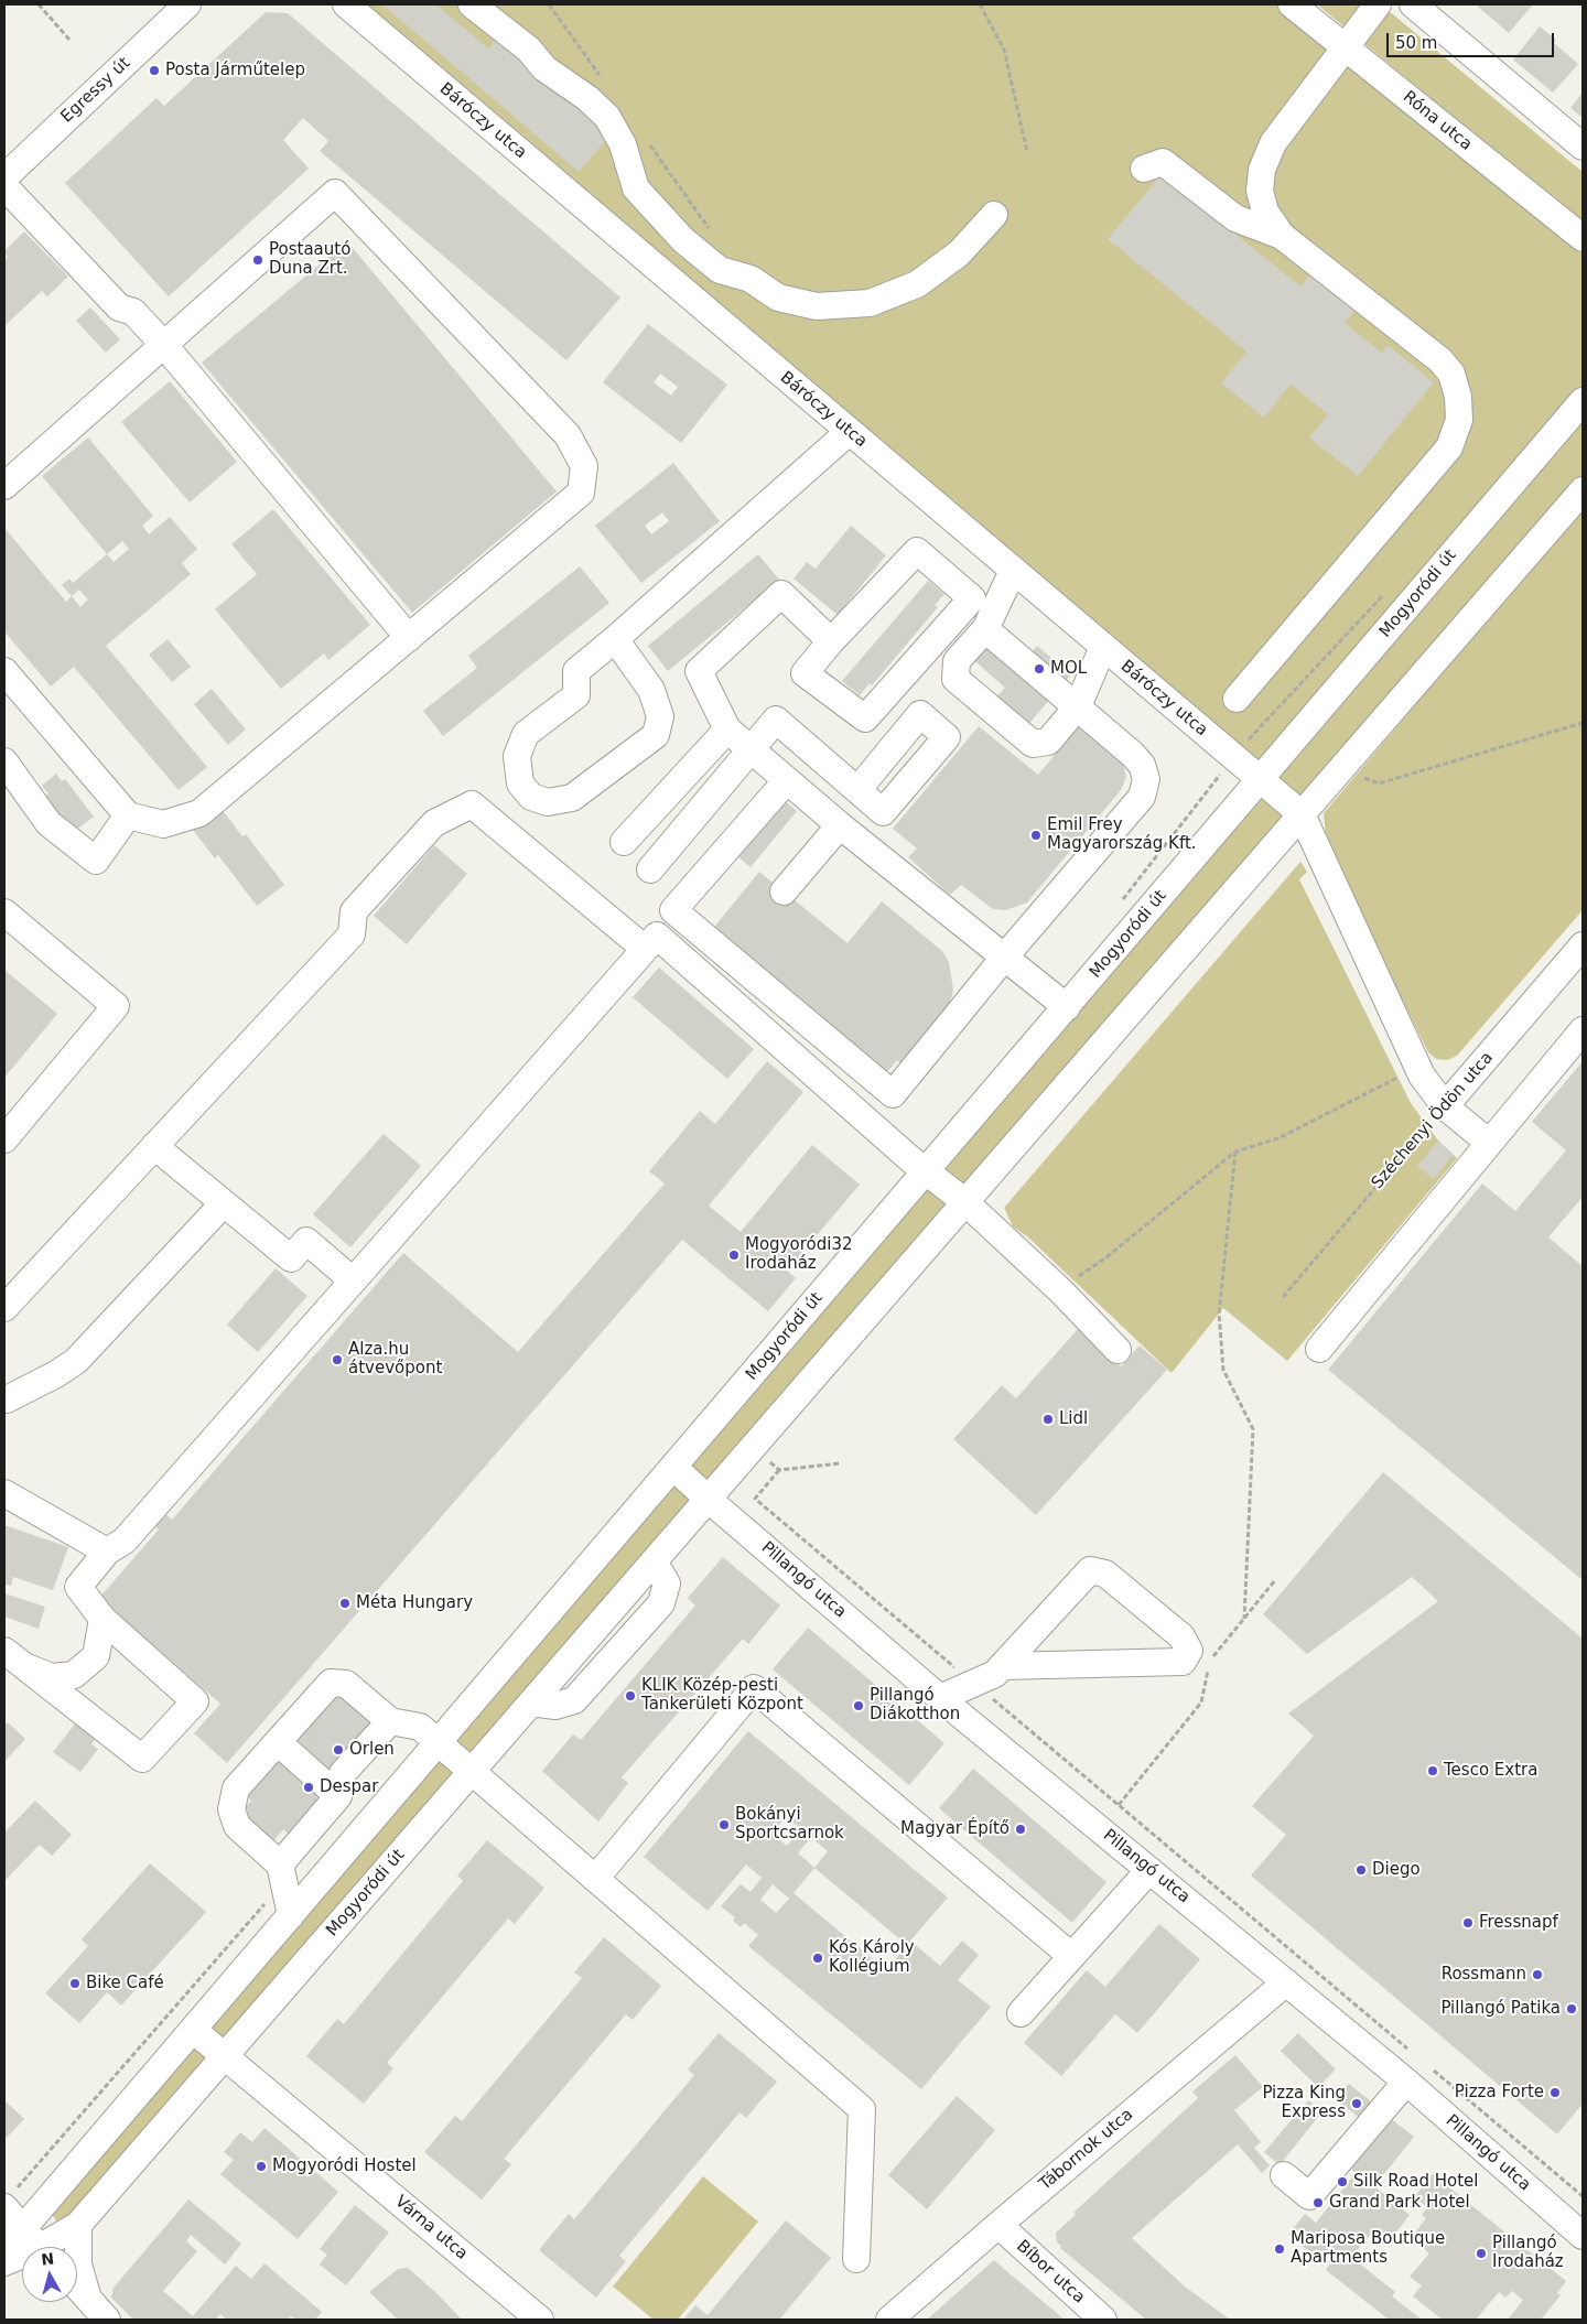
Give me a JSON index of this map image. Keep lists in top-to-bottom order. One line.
{"streets":{"street":["Egressy út","Báróczy utca","Róna utca","Mogyoródi út","Széchenyi Ödön utca","Pillangó utca","Tábornok utca","Várna utca","Bíbor utca"]},"crossings":[["Báróczy utca","Mogyoródi út"],["Mogyoródi út","Pillangó utca"],["Mogyoródi út","Várna utca"],["Pillangó utca","Tábornok utca"],["Tábornok utca","Bíbor utca"]],"places":["Posta Járműtelep","Postaautó Duna Zrt.","MOL","Emil Frey Magyarország Kft.","Mogyoródi32 Irodaház","Alza.hu átvevőpont","Lidl","Méta Hungary","KLIK Közép-pesti Tankerületi Központ","Pillangó Diákotthon","Orlen","Tesco Extra","Despar","Bokányi Sportcsarnok","Magyar Építő","Diego","Fressnapf","Kós Károly Kollégium","Rossmann","Bike Café","Pillangó Patika","Pizza Forte","Pizza King Express","Mogyoródi Hostel","Silk Road Hotel","Grand Park Hotel","Mariposa Boutique Apartments","Pillangó Irodaház"],"scale_bar":"50 m","north":"top"}
